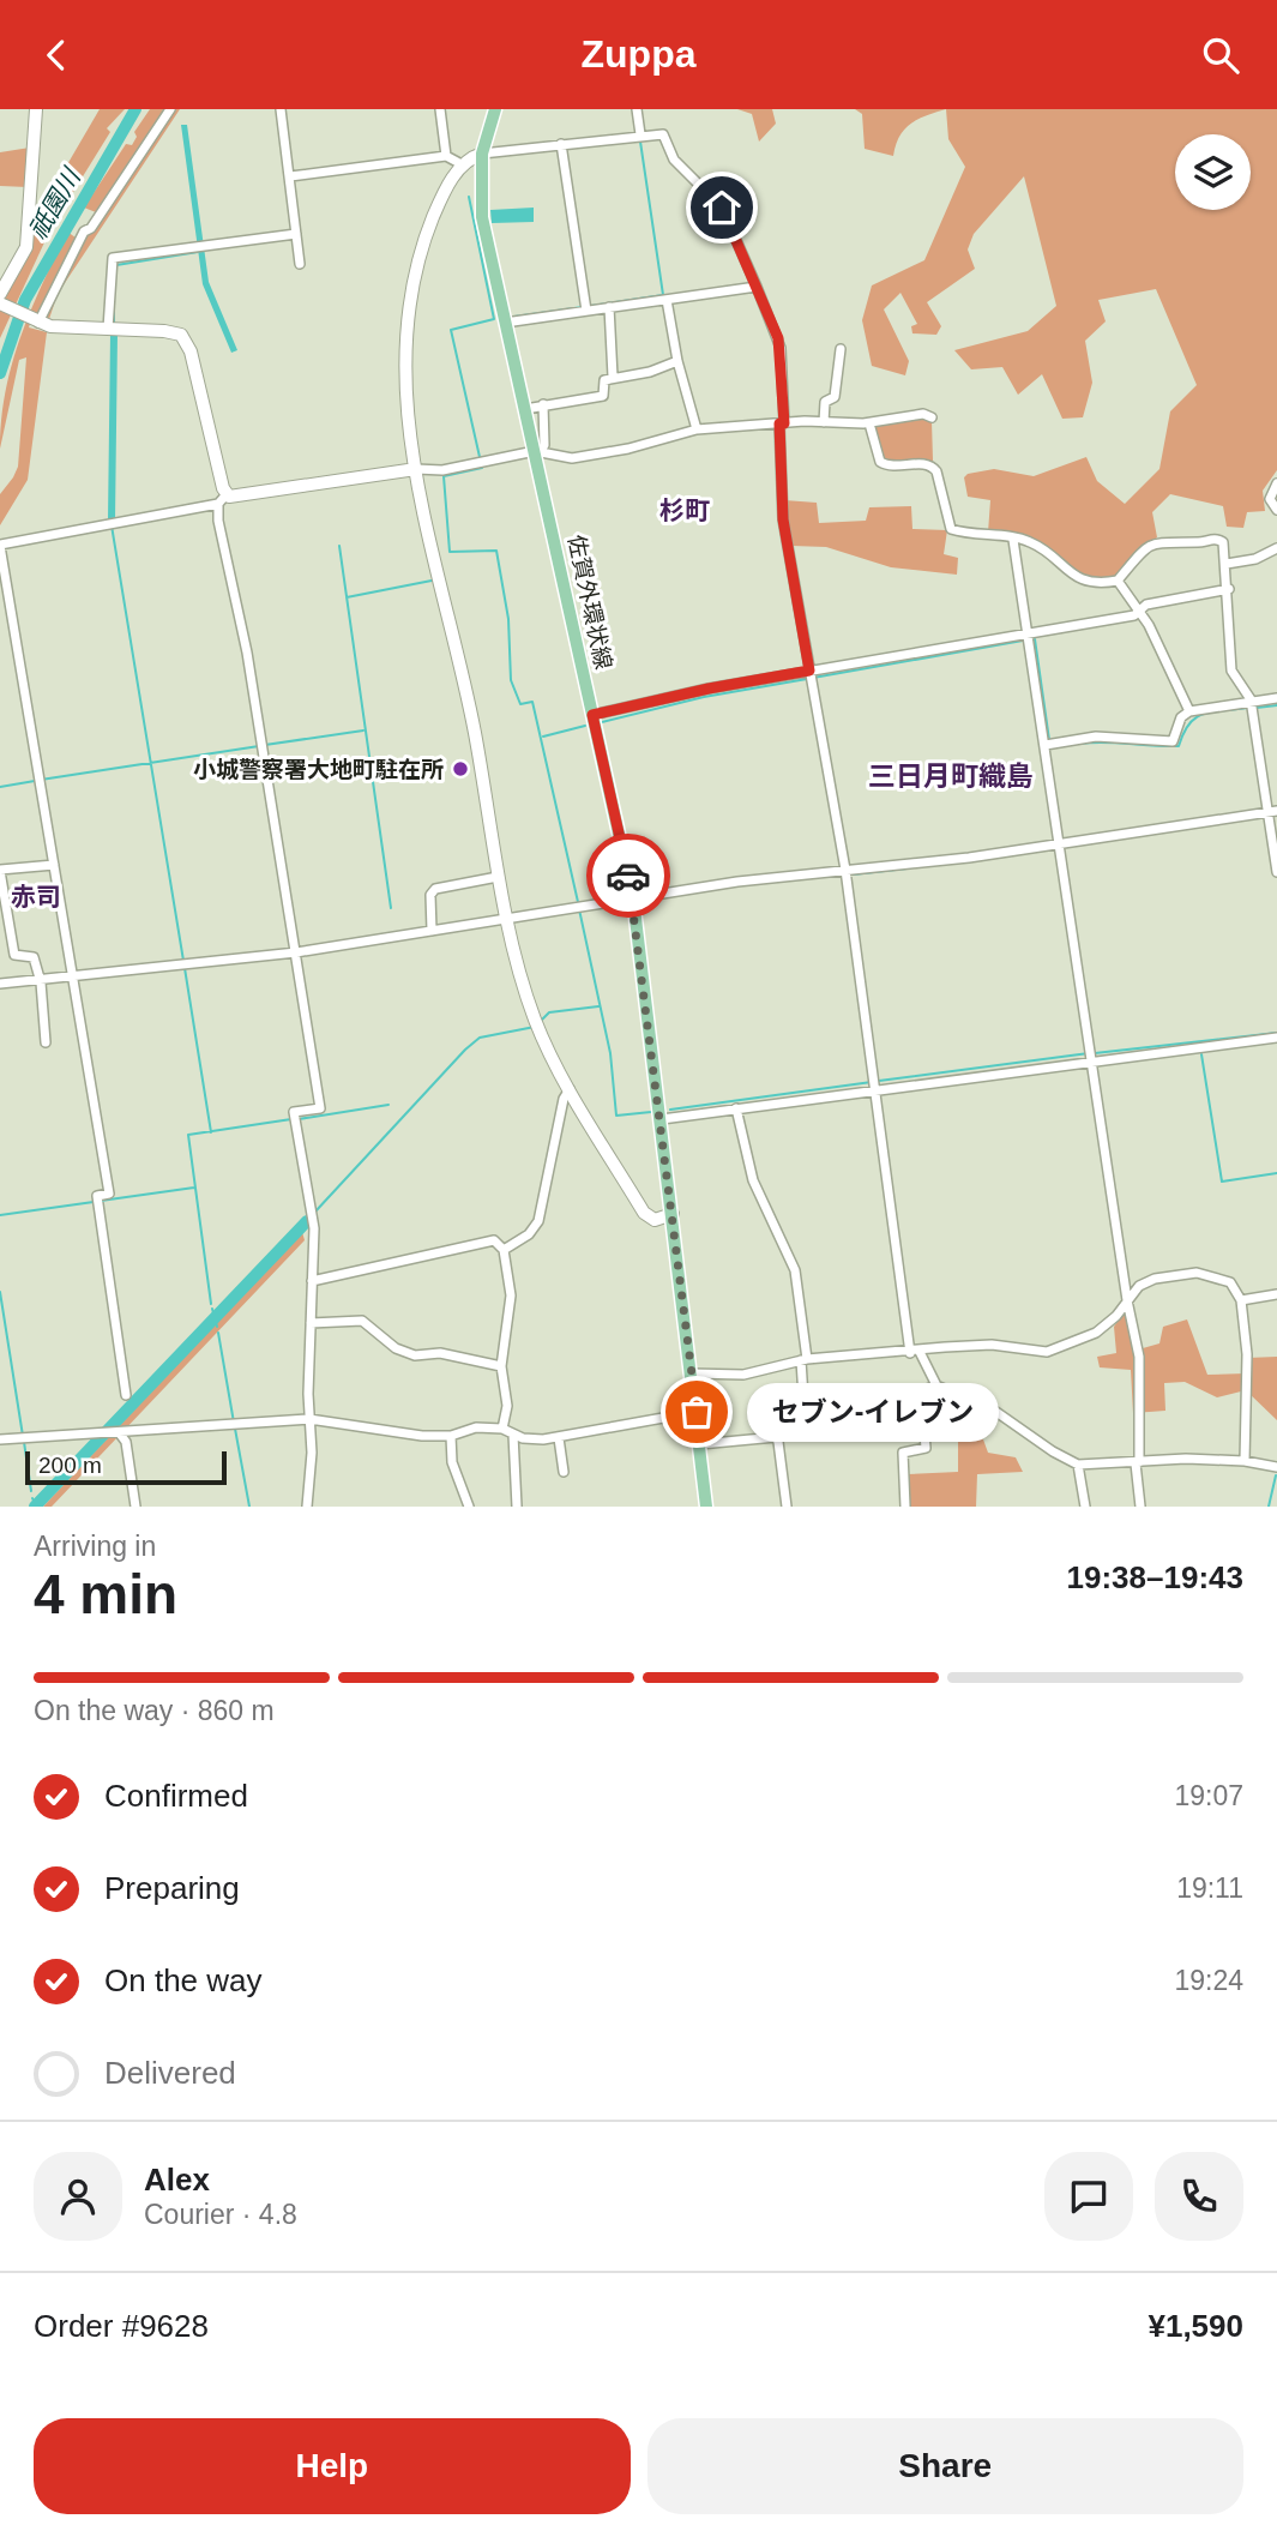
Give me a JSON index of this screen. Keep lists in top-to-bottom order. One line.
{"streets":{"main road":["佐賀外環状線"]},"districts":["杉町","三日月町織島","赤司"],"water":["祇園川"],"places":["小城警察署大地町駐在所","セブン-イレブン"],"scale_bar":"200 m","page":{"header":"Zuppa","bubble":"セブン-イレブン","scale":"200 m","heading":["4 min","Arriving in","19:38–19:43"],"panel":["Alex","Courier · 4.8","Order #9628","¥1,590"],"bar":"On the way · 860 m","list":[["Confirmed","19:07"],["Preparing","19:11"],["On the way","19:24"],"Delivered"],"buttons":["Help","Share"]}}
